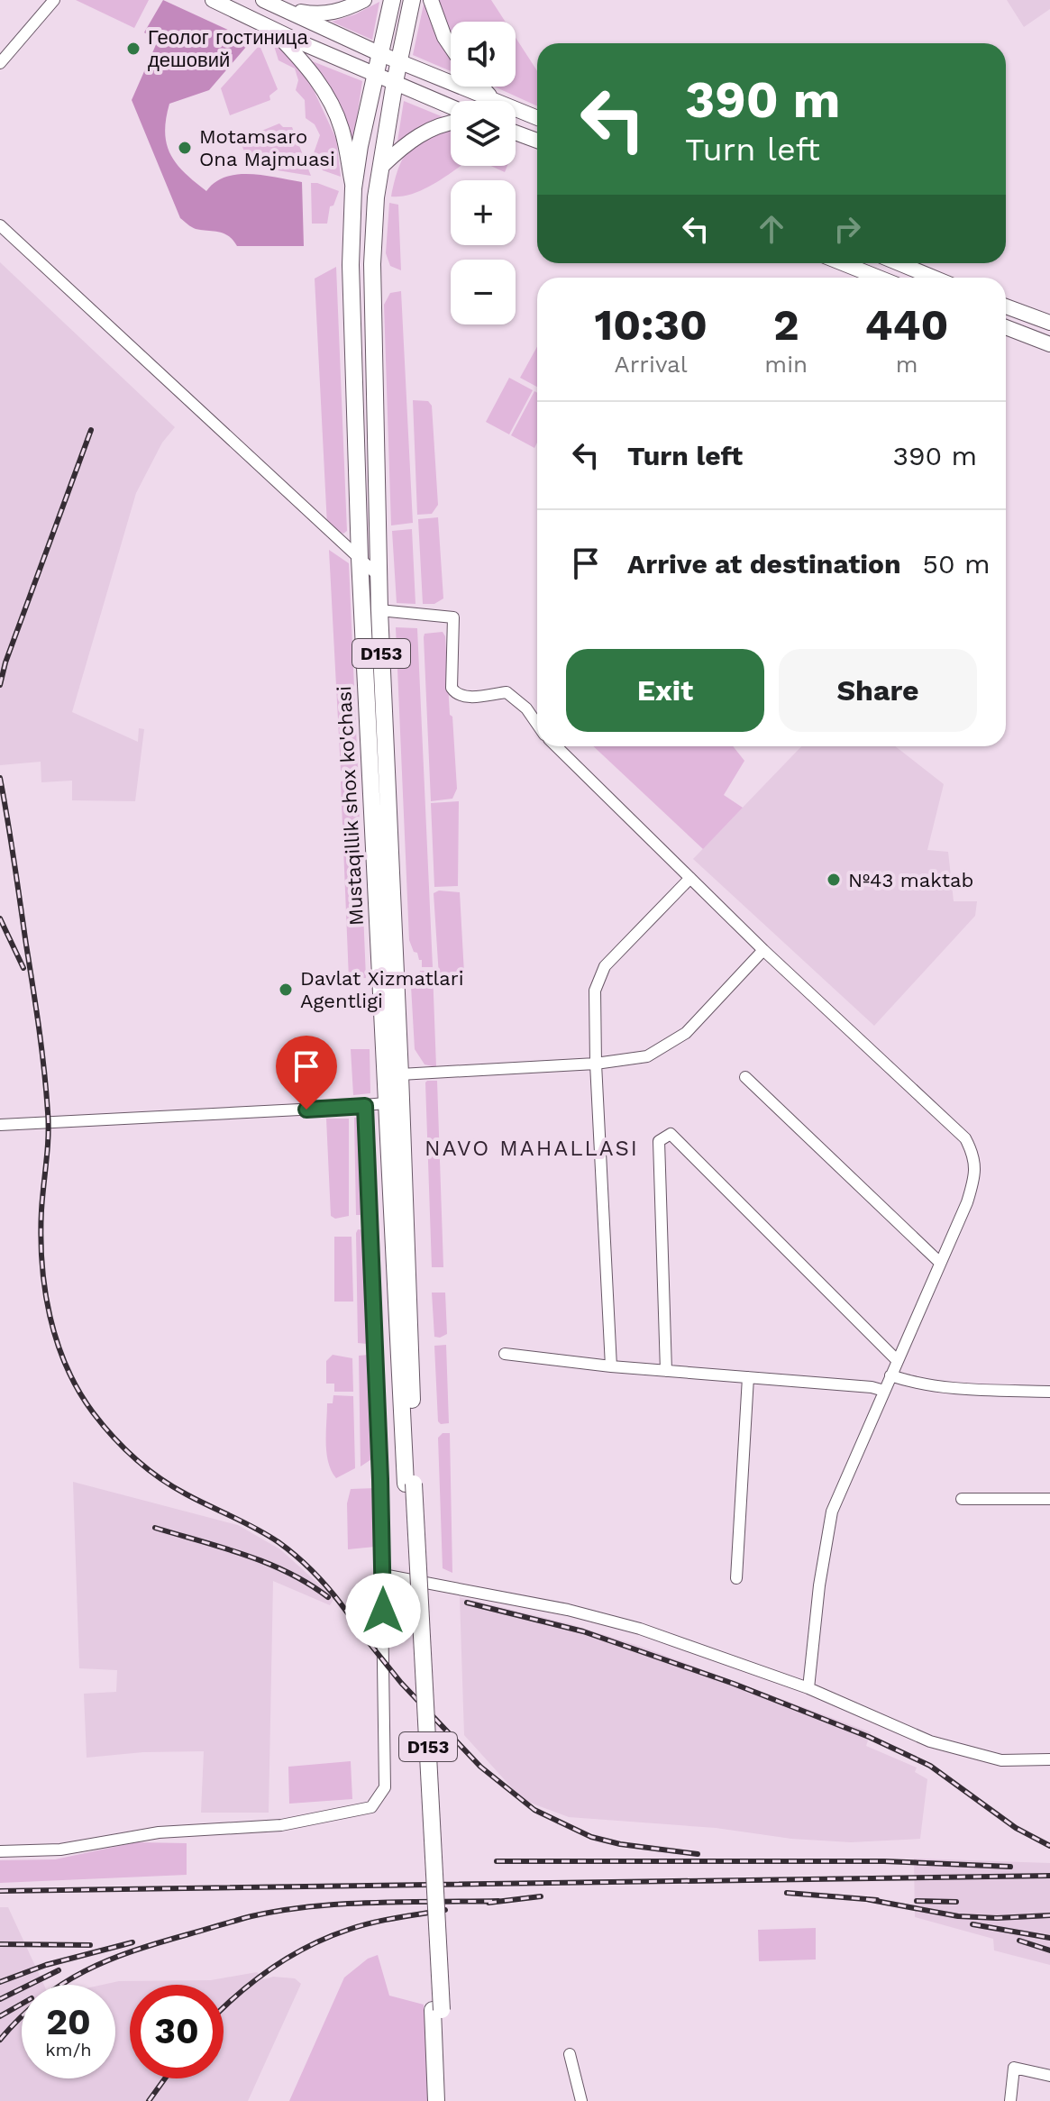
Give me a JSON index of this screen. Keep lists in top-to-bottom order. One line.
{"streets":{"main road":["D153","Mustaqillik shox ko'chasi"]},"crossings":[["D153","Mustaqillik shox ko'chasi"]],"districts":["NAVO MAHALLASI"],"places":["Геолог гостиница дешовий","Motamsaro Ona Majmuasi","№43 maktab","Davlat Xizmatlari Agentligi"],"page":{"map_buttons":["+","−"],"turn":["390 m","Turn left"],"eta":["10:30","Arrival","2","min","440","m"],"list":[{"name":"Turn left","value":"390 m"},{"name":"Arrive at destination","value":"50 m"}],"buttons":["Exit","Share"],"speed":"20 km/h","limit":"30"}}
